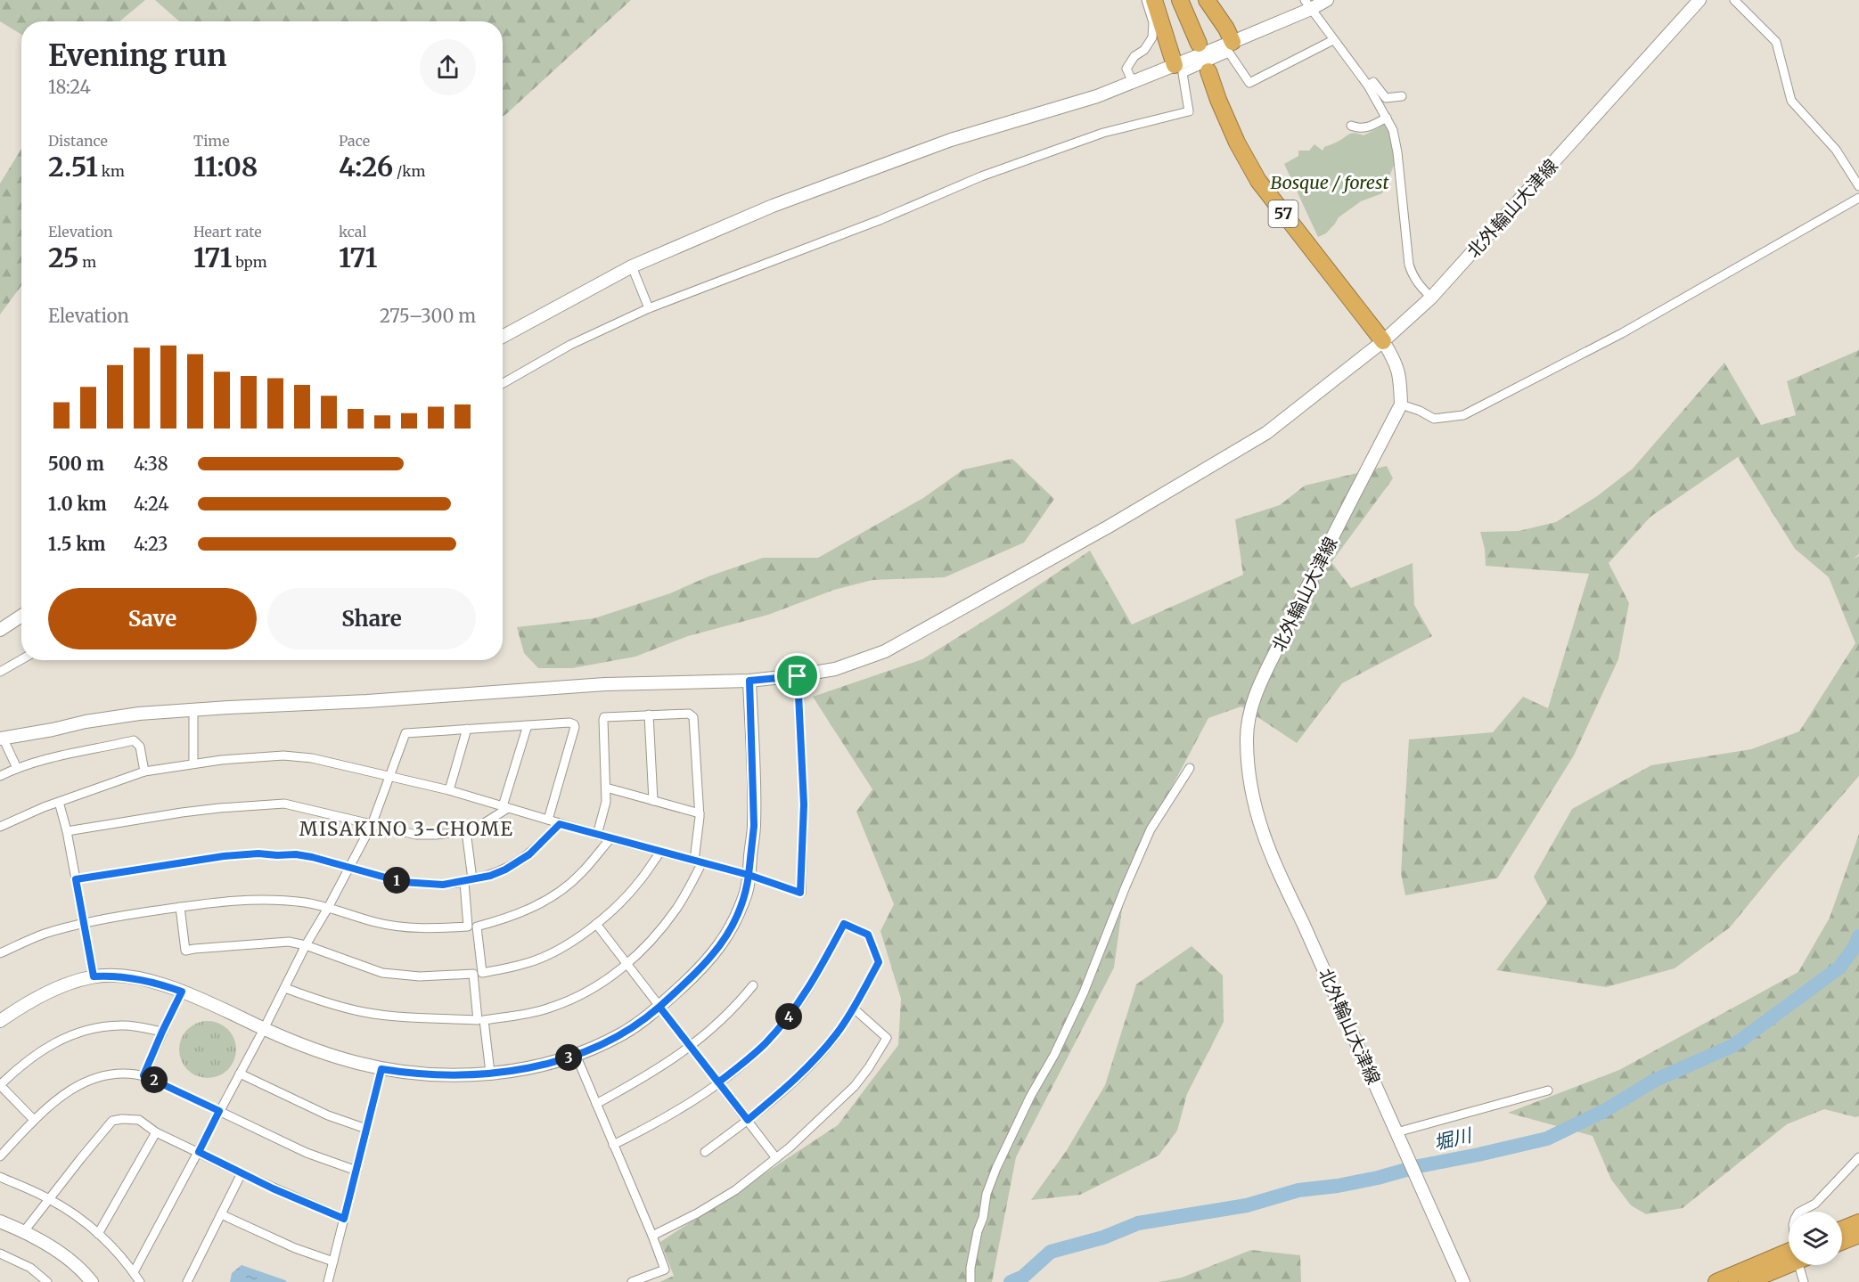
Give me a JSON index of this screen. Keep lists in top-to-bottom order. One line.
{"streets":{"highway":["57"],"street":["北外輪山大津線"]},"crossings":[["北外輪山大津線","57"]],"districts":["MISAKINO 3-CHOME"],"water":["堀川"],"parks":["Bosque / forest"],"page":{"heading":["Evening run","18:24"],"stats":[["Distance","2.51 km"],["Time","11:08"],["Pace","4:26 /km"],["Elevation","25 m"],["Heart rate","171 bpm"],["kcal","171"]],"chart":["Elevation","275–300 m"],"list":[{"name":"500 m","note":"4:38"},{"name":"1.0 km","note":"4:24"},{"name":"1.5 km","note":"4:23"}],"buttons":["Save","Share"],"pins":["1","4","3","2"]}}
